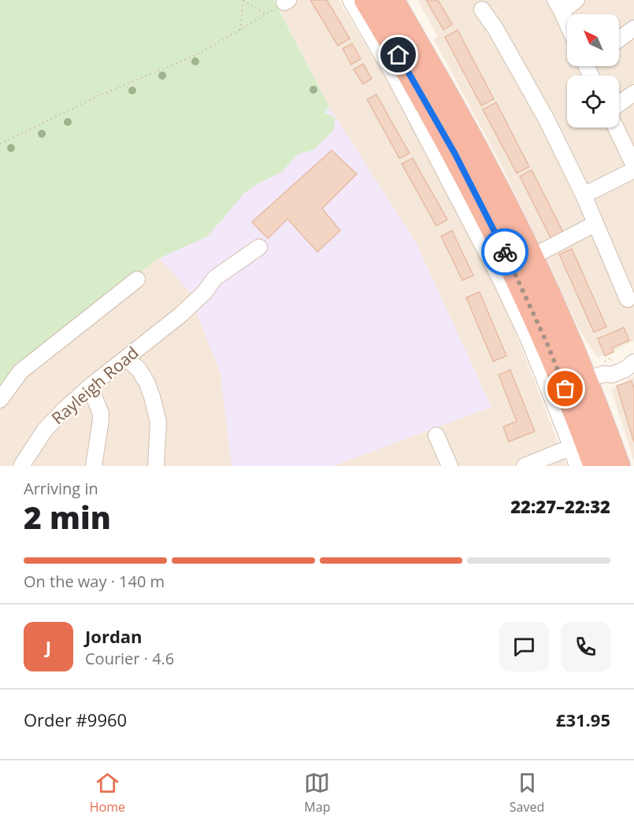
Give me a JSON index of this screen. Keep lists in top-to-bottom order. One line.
{"streets":{"street":["Rayleigh Road"]},"north":"top left","page":{"heading":["2 min","Arriving in","22:27–22:32"],"panel":["Jordan","Courier · 4.6","Order #9960","£31.95"],"bar":"On the way · 140 m","round":"J","tabs":["Home","Map","Saved"]}}
